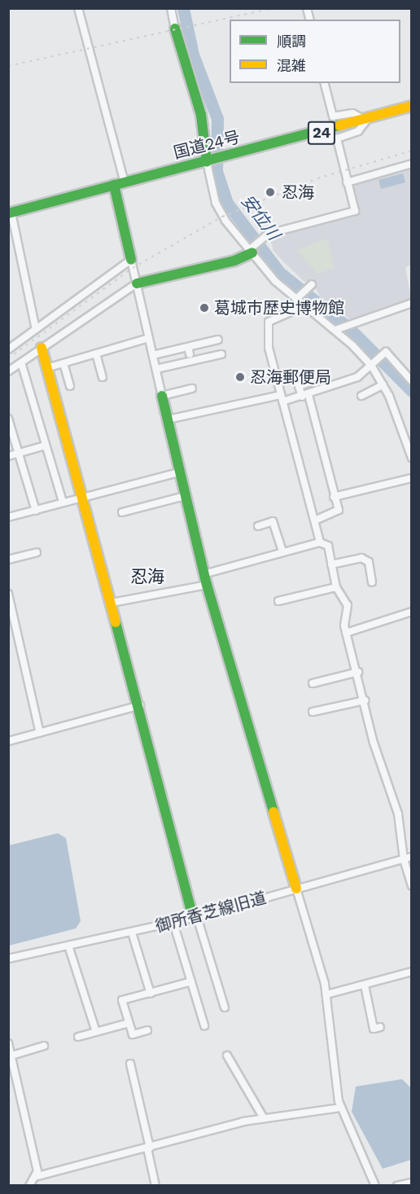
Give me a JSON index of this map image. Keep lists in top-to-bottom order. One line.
{"streets":{"main road":["24","国道24号"],"street":["御所香芝線旧道"]},"districts":["忍海"],"water":["安位川"],"places":["忍海","葛城市歴史博物館","忍海郵便局"],"legend":["順調","混雑"]}
